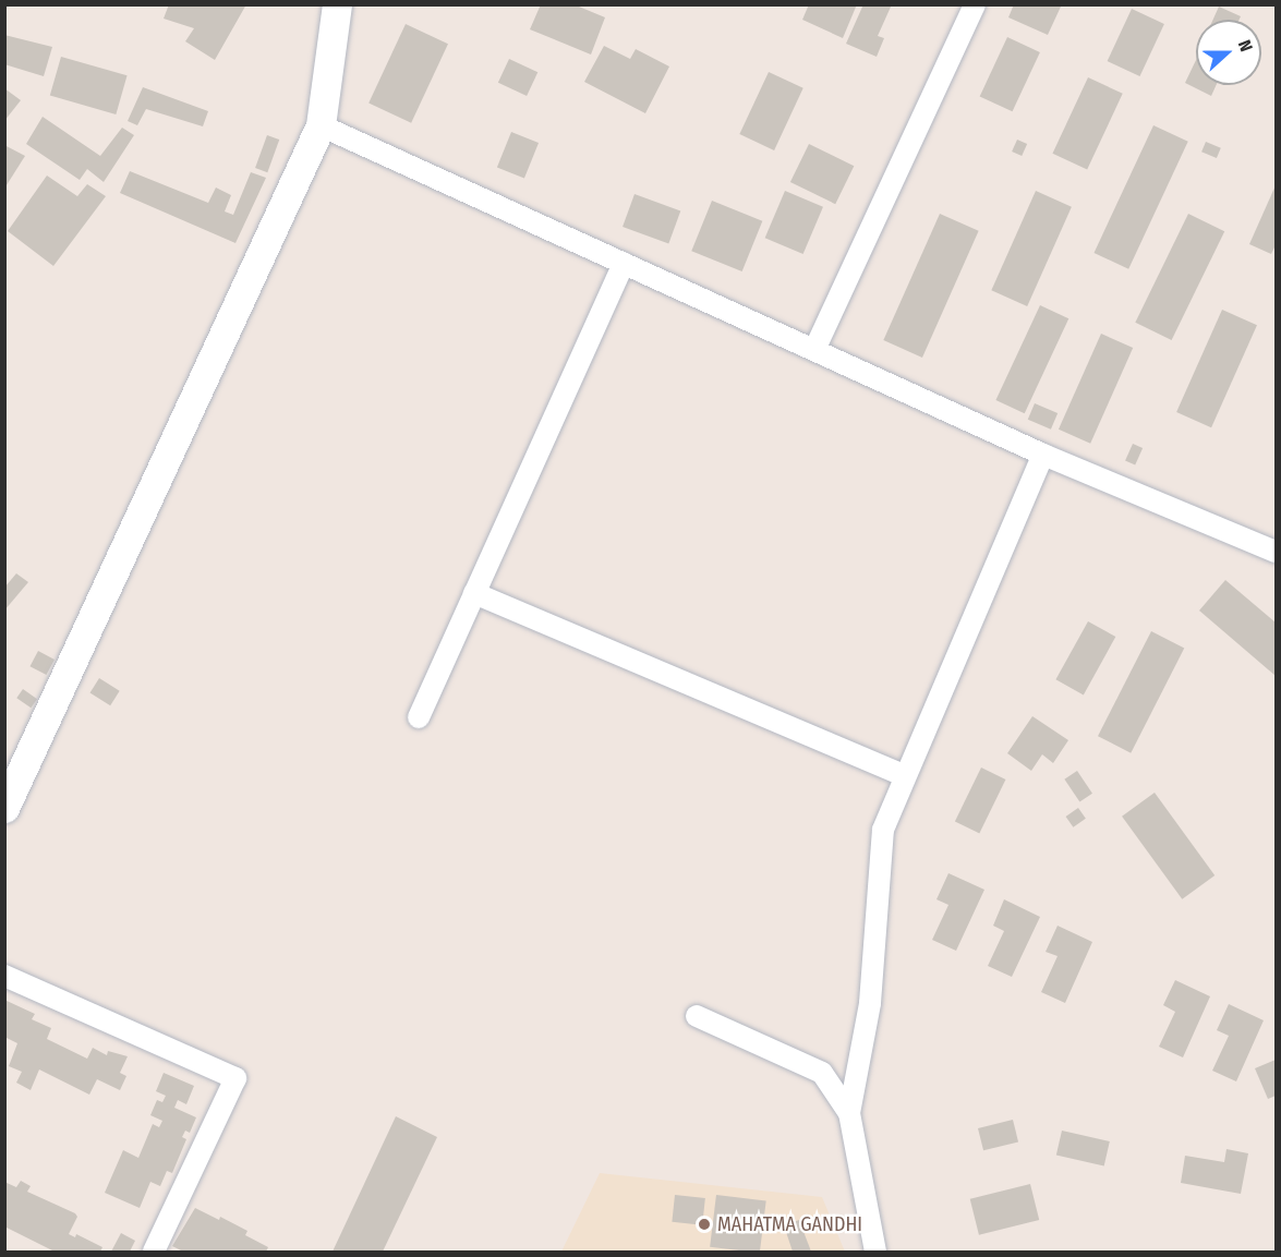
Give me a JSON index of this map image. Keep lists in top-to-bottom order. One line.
{"places":["MAHATMA GANDHI"],"north":"right"}
